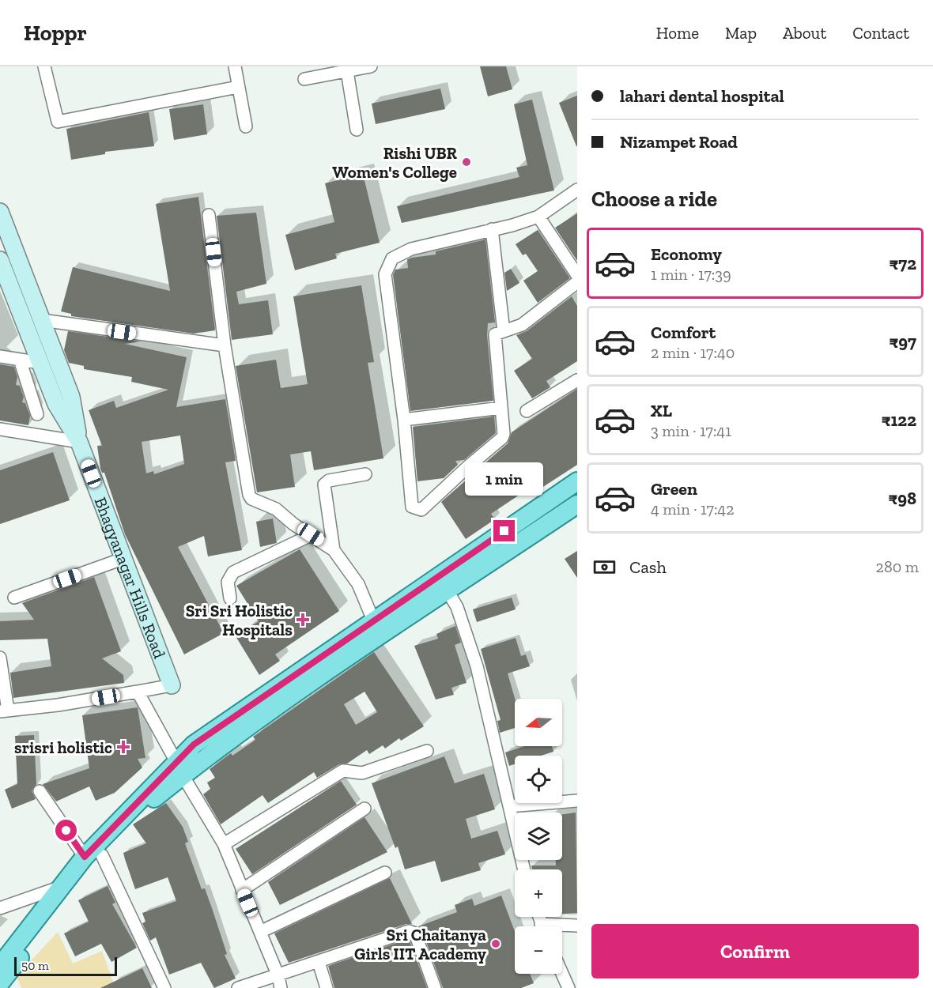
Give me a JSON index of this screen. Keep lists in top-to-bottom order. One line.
{"streets":{"main road":["Bhagyanagar Hills Road"]},"places":{"other":["Rishi UBR Women's College","Sri Chaitanya Girls IIT Academy"],"health":["Sri Sri Holistic Hospitals","srisri holistic"]},"scale_bar":"50 m","north":"left","page":{"header":"Hoppr","nav":["Home","Map","About","Contact"],"banner":["lahari dental hospital","Nizampet Road"],"heading":"Choose a ride","list":[{"name":"Economy","note":"1 min · 17:39","value":"₹72"},{"name":"Comfort","note":"2 min · 17:40","value":"₹97"},{"name":"XL","note":"3 min · 17:41","value":"₹122"},{"name":"Green","note":"4 min · 17:42","value":"₹98"}],"bubble":"1 min","pay":["Cash","280 m"],"map_buttons":["+","−"],"buttons":"Confirm","scale":"50 m"}}
